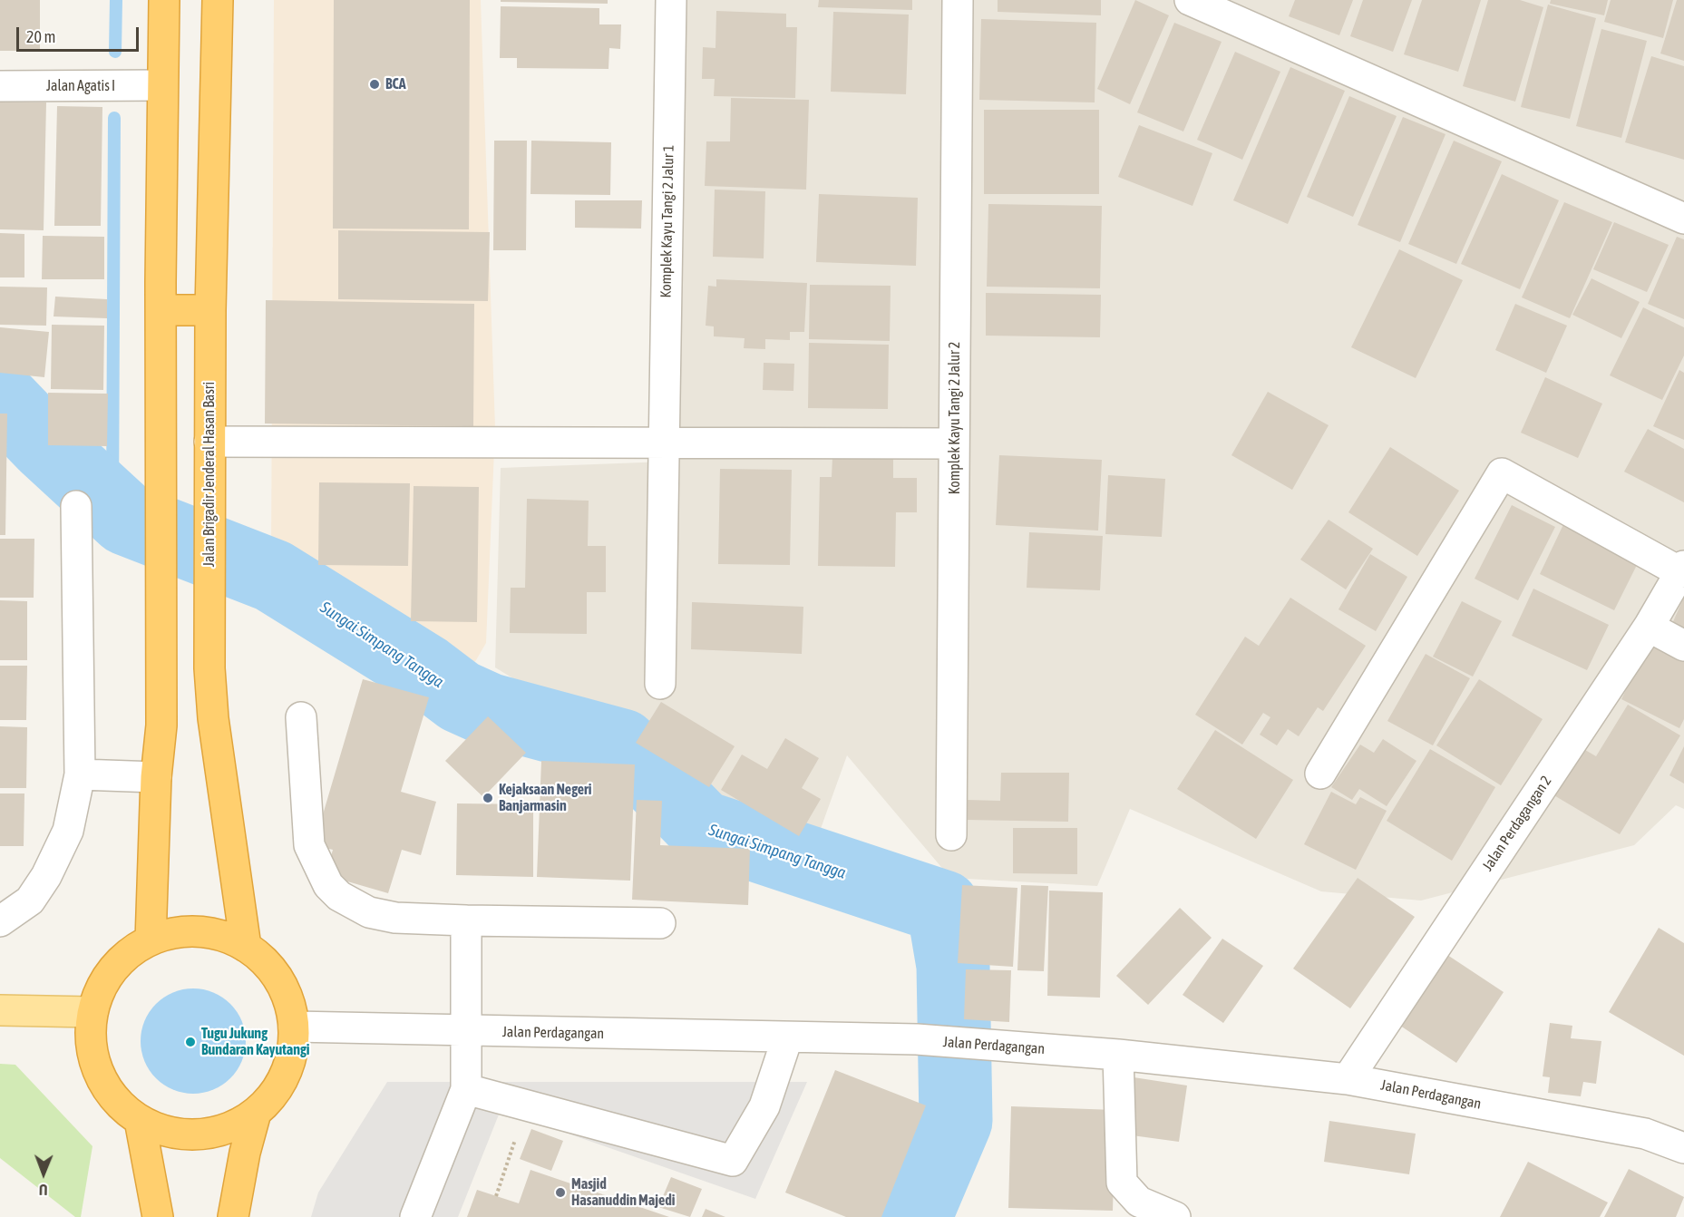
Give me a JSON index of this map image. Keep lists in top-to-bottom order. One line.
{"streets":{"highway":["Jalan Brigadir Jenderal Hasan Basri"],"street":["Jalan Agatis I","Komplek Kayu Tangi 2 Jalur 1","Komplek Kayu Tangi 2 Jalur 2","Jalan Perdagangan 2","Jalan Perdagangan"]},"crossings":[["Jalan Perdagangan 2","Jalan Perdagangan"]],"water":["Sungai Simpang Tangga"],"places":["BCA","Kejaksaan Negeri Banjarmasin","Tugu Jukung Bundaran Kayutangi","Masjid Hasanuddin Majedi"],"scale_bar":"20 m","north":"bottom"}
